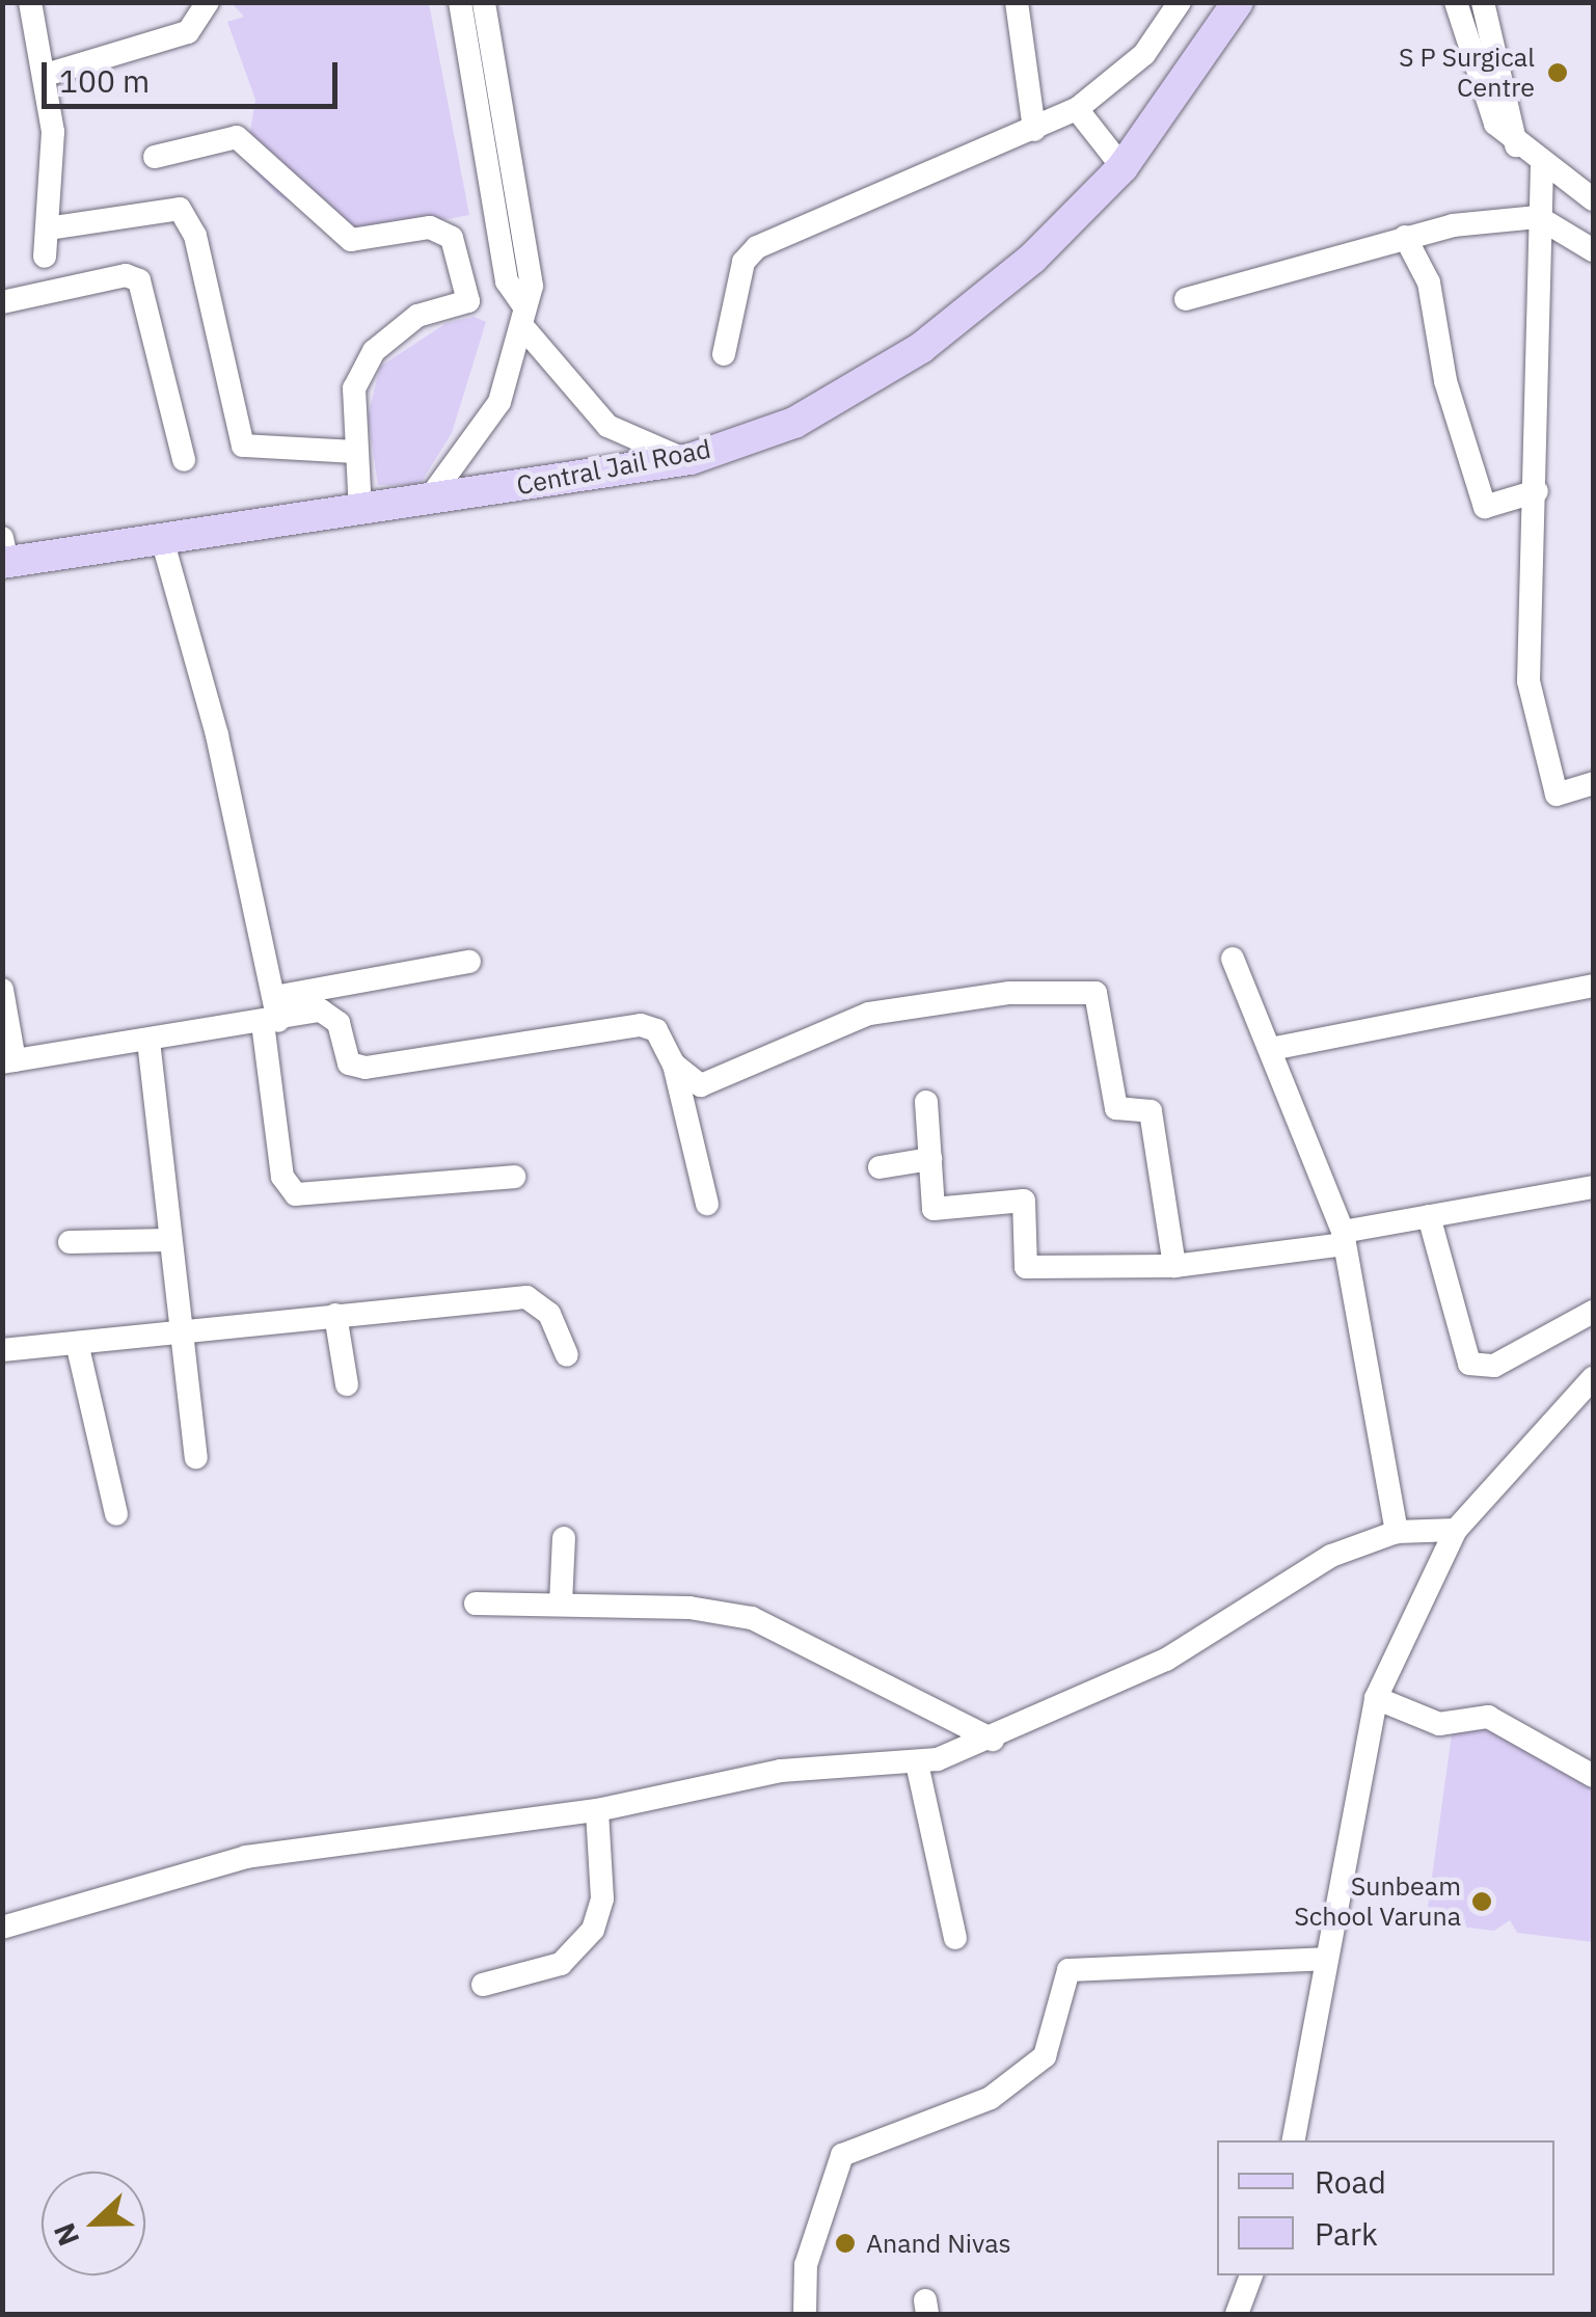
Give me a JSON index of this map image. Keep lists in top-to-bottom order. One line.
{"streets":{"main road":["Central Jail Road"]},"places":["S P Surgical Centre","Sunbeam School Varuna","Anand Nivas"],"legend":["Road","Park"],"scale_bar":"100 m","north":"left"}
